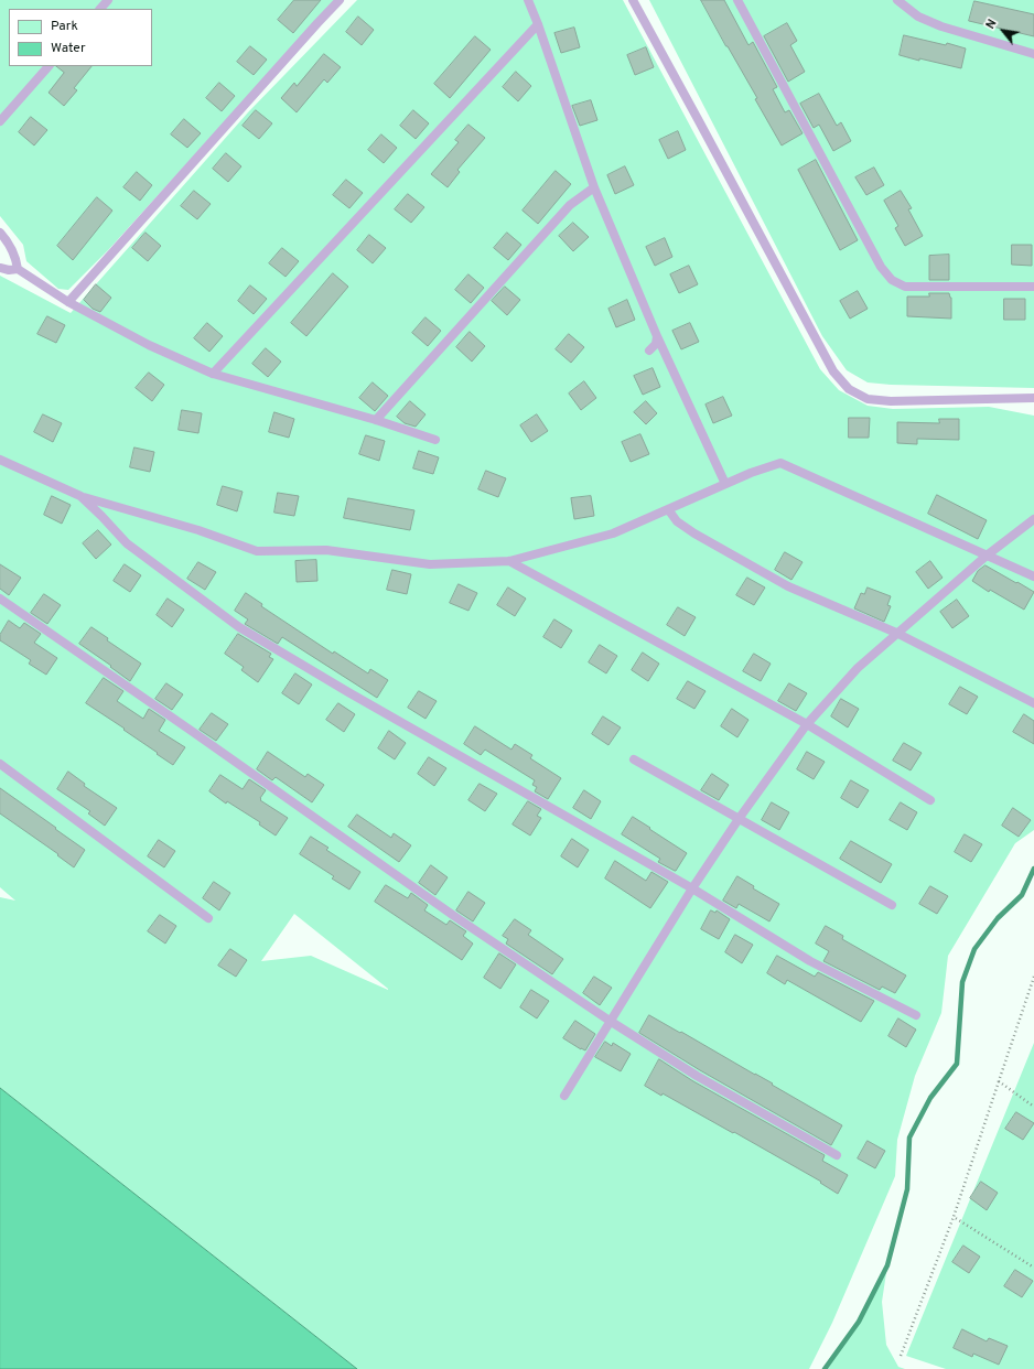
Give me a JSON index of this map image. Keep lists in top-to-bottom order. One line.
{"legend":["Park","Water"],"north":"top left"}
